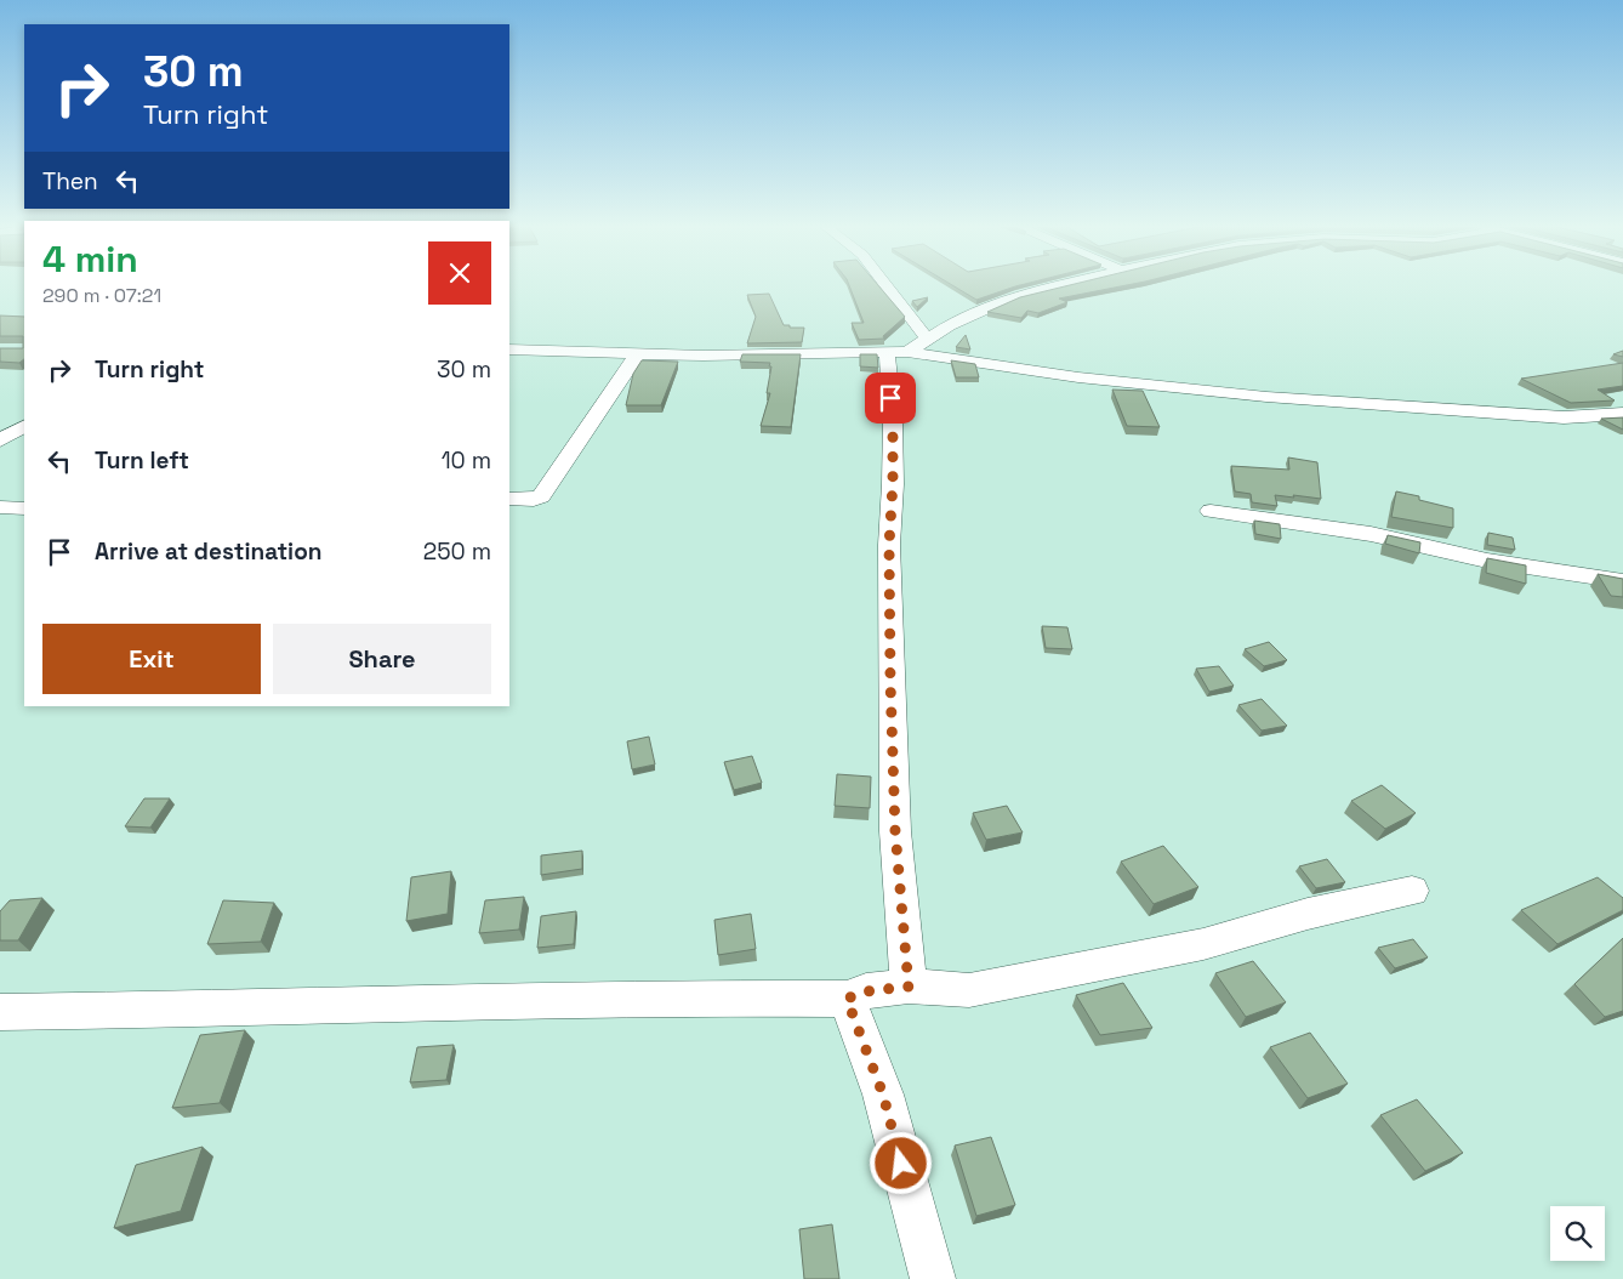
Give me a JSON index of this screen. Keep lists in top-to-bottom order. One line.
{"page":{"turn":["30 m","Turn right"],"then":"Then","heading":["4 min","290 m · 07:21"],"list":[{"name":"Turn right","value":"30 m"},{"name":"Turn left","value":"10 m"},{"name":"Arrive at destination","value":"250 m"}],"buttons":["Exit","Share"]}}
